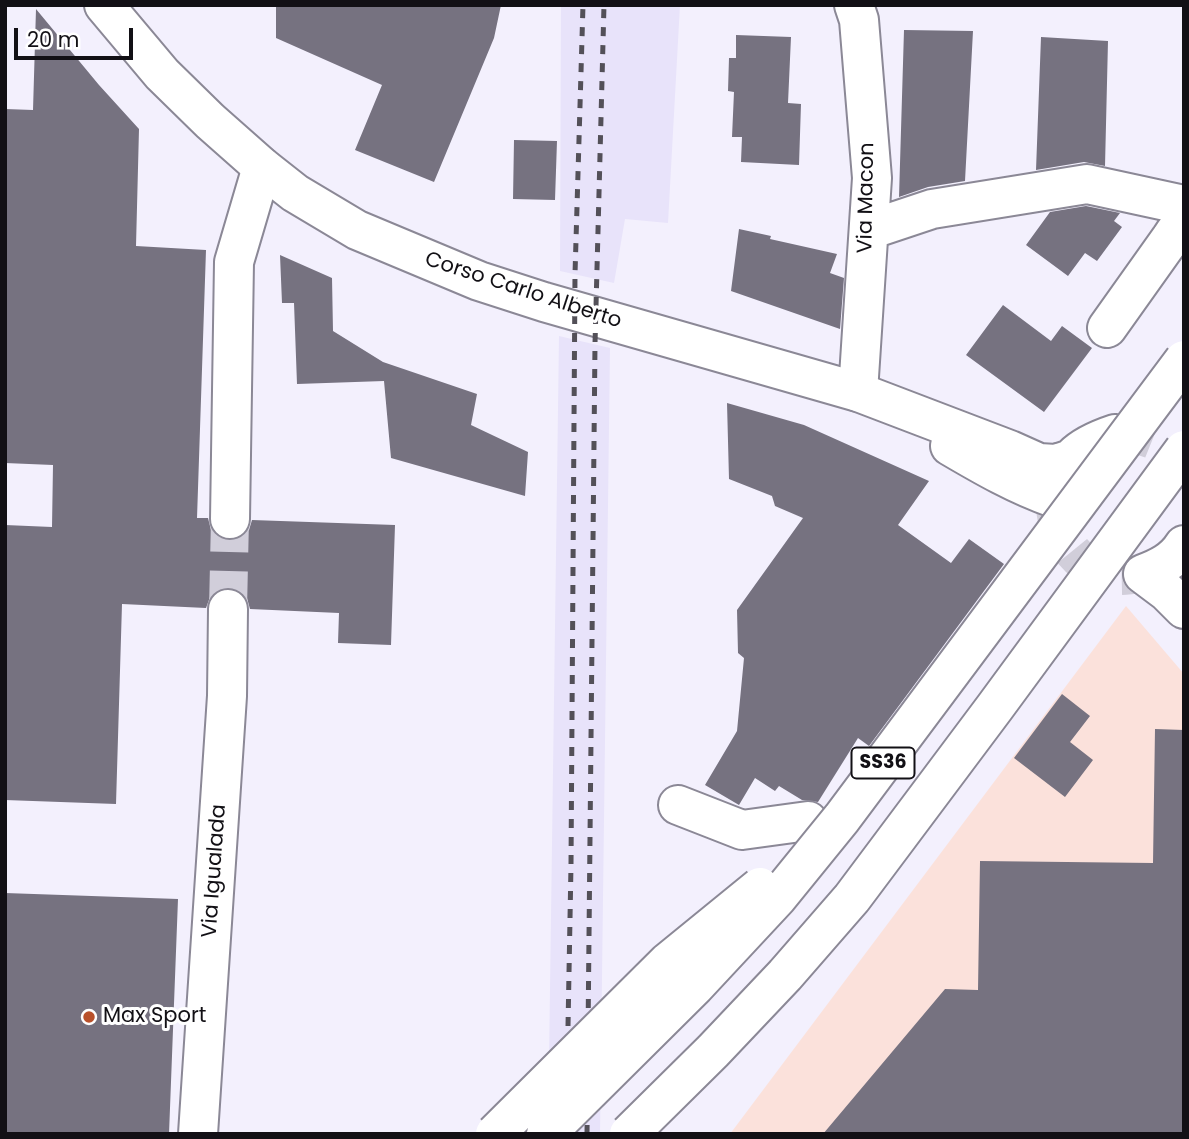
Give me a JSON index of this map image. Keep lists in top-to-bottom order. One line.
{"streets":{"main road":["Via Macon","Corso Carlo Alberto","SS36","Via Igualada"]},"crossings":[["Via Macon","Corso Carlo Alberto"]],"places":["Max Sport"],"scale_bar":"20 m"}
